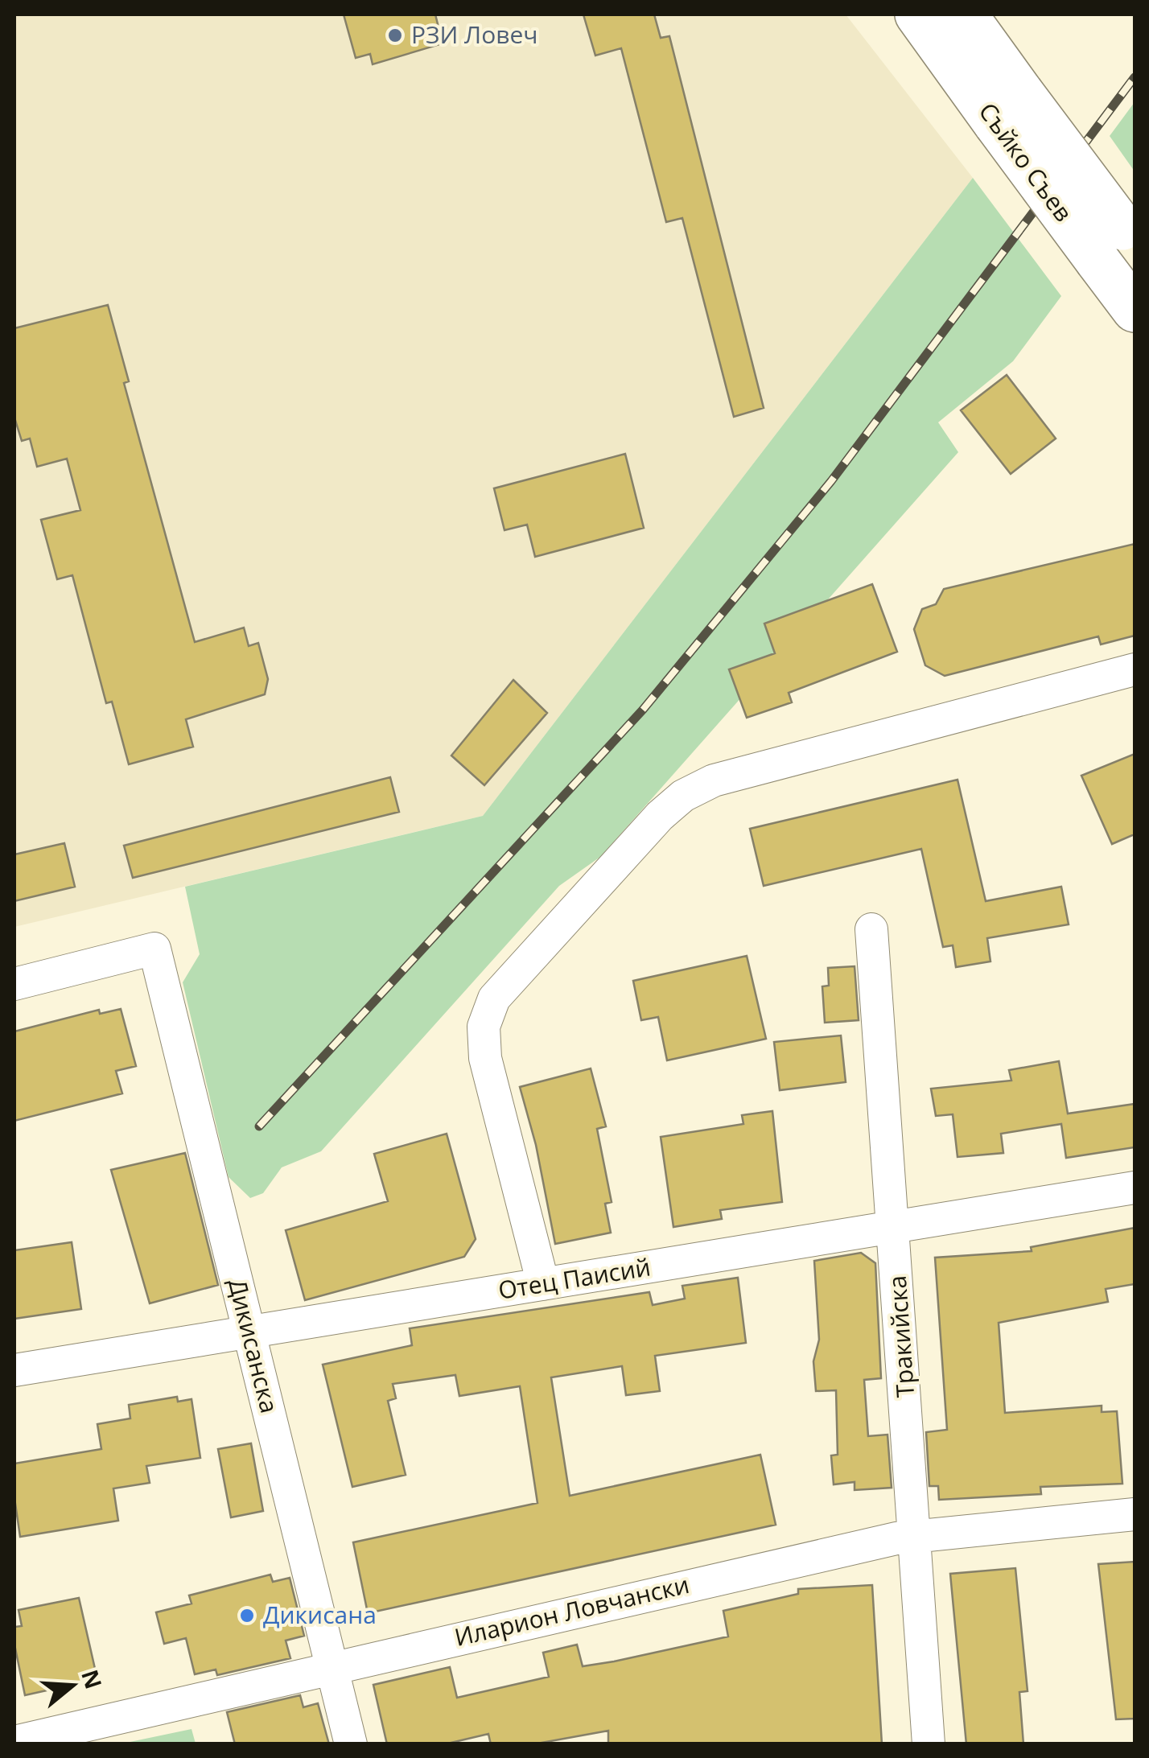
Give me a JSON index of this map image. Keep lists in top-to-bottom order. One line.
{"streets":{"street":["Съйко Съев","Отец Паисий","Тракийска","Дикисанска","Иларион Ловчански"]},"crossings":[["Отец Паисий","Тракийска"],["Отец Паисий","Дикисанска"],["Тракийска","Иларион Ловчански"],["Дикисанска","Иларион Ловчански"]],"places":["РЗИ Ловеч","Дикисана"],"north":"right"}
